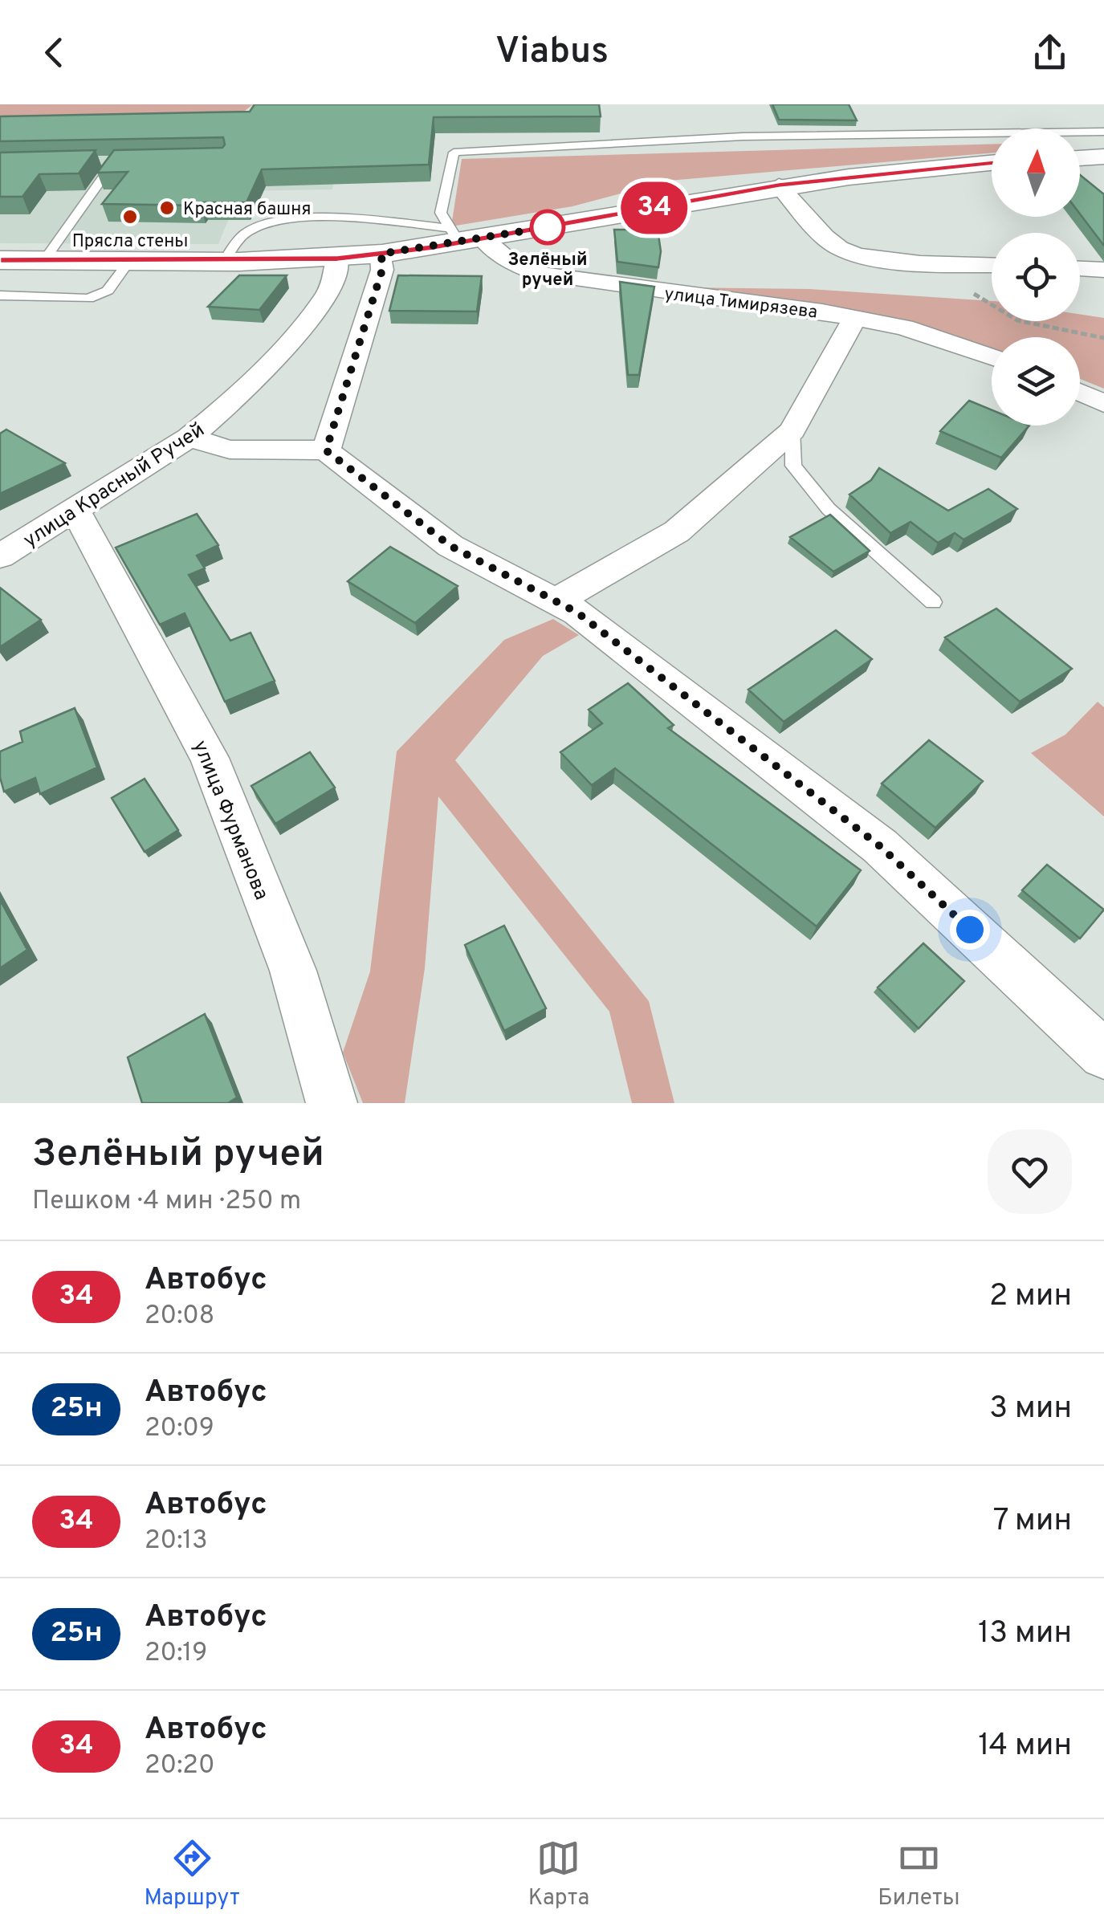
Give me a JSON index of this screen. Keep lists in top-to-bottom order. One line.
{"streets":{"street":["улица Тимирязева","улица Красный Ручей","улица Фурманова"]},"crossings":[["улица Красный Ручей","улица Фурманова"]],"places":["Красная башня","Прясла стены","Зелёный ручей"],"lines":["bus line 34"],"north":"top","page":{"header":"Viabus","on_map":"34","heading":["Зелёный ручей","Пешком · 4 мин · 250 m"],"list":[{"mark":"34","name":"Автобус","note":"20:08","value":"2 мин"},{"mark":"25н","name":"Автобус","note":"20:09","value":"3 мин"},{"mark":"34","name":"Автобус","note":"20:13","value":"7 мин"},{"mark":"25н","name":"Автобус","note":"20:19","value":"13 мин"},{"mark":"34","name":"Автобус","note":"20:20","value":"14 мин"}],"tabs":["Маршрут","Карта","Билеты"]}}
